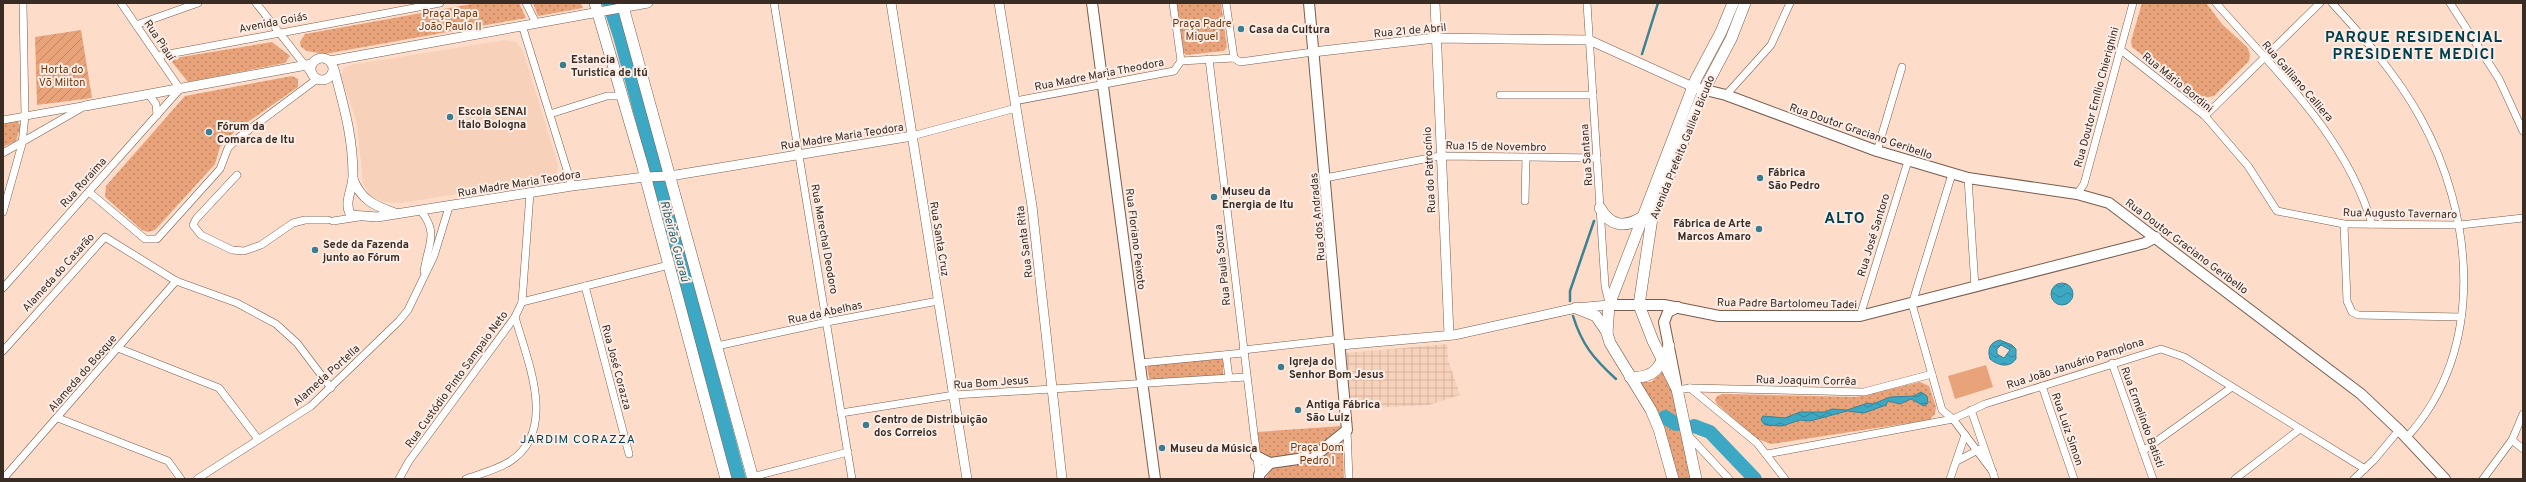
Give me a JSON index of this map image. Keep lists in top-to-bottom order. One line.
{"streets":{"main road":["Rua Doutor Graciano Geribello","Avenida Prefeito Galileu Bicudo","Rua dos Andradas","Rua Floriano Peixoto","Rua Padre Bartolomeu Tadei"],"street":["Avenida Goiás","Rua 21 de Abril","Rua Piauí","Rua Madre Maria Theodora","Rua Galliano Calliera","Rua Mário Bordini","Rua Doutor Emílio Chierighini","Rua Madre Maria Teodora","Rua 15 de Novembro","Rua Santana","Rua do Patrocínio","Rua Roraima","Rua Augusto Tavernaro","Rua José Santoro","Rua Marechal Deodoro","Rua Santa Cruz","Rua Santa Rita","Rua Paula Souza","Alameda do Casarão","Rua da Abelhas","Rua João Januário Pamplona","Rua José Corazza","Alameda do Bosque","Alameda Portella","Rua Custódio Pinto Sampaio Neto","Rua Joaquim Corrêa","Rua Bom Jesus","Rua Ermelindo Batisti","Rua Luiz Simon"]},"crossings":[["Avenida Goiás","Rua Piauí"],["Rua 21 de Abril","Rua Doutor Graciano Geribello"],["Rua 21 de Abril","Rua Santana"],["Rua 21 de Abril","Rua do Patrocínio"],["Rua 21 de Abril","Rua dos Andradas"],["Rua Piauí","Rua Roraima"],["Rua Madre Maria Theodora","Rua Madre Maria Teodora"],["Rua Madre Maria Theodora","Rua Floriano Peixoto"],["Rua Madre Maria Theodora","Rua Santa Rita"],["Rua Galliano Calliera","Rua Augusto Tavernaro"],["Rua Mário Bordini","Rua Doutor Emílio Chierighini"],["Rua Mário Bordini","Rua Augusto Tavernaro"],["Rua Doutor Emílio Chierighini","Rua Doutor Graciano Geribello"],["Rua Doutor Graciano Geribello","Avenida Prefeito Galileu Bicudo"],["Rua Doutor Graciano Geribello","Rua Santana"],["Rua Doutor Graciano Geribello","Rua José Santoro"],["Rua Doutor Graciano Geribello","Rua Padre Bartolomeu Tadei"],["Rua Madre Maria Teodora","Rua Marechal Deodoro"],["Rua Madre Maria Teodora","Rua Santa Cruz"],["Rua Madre Maria Teodora","Rua Santa Rita"],["Rua Madre Maria Teodora","Alameda Portella"],["Rua Madre Maria Teodora","Rua Custódio Pinto Sampaio Neto"],["Rua 15 de Novembro","Rua Santana"],["Rua 15 de Novembro","Rua do Patrocínio"],["Rua 15 de Novembro","Rua dos Andradas"],["Avenida Prefeito Galileu Bicudo","Rua Santana"],["Avenida Prefeito Galileu Bicudo","Rua Padre Bartolomeu Tadei"],["Rua Santana","Rua Padre Bartolomeu Tadei"],["Rua do Patrocínio","Rua Padre Bartolomeu Tadei"],["Rua dos Andradas","Rua Padre Bartolomeu Tadei"],["Rua José Santoro","Rua Padre Bartolomeu Tadei"],["Rua Marechal Deodoro","Rua da Abelhas"],["Rua Marechal Deodoro","Rua Bom Jesus"],["Rua Santa Cruz","Rua da Abelhas"],["Rua Santa Cruz","Rua Bom Jesus"],["Rua Floriano Peixoto","Rua Padre Bartolomeu Tadei"],["Rua Floriano Peixoto","Rua Bom Jesus"],["Rua Santa Rita","Rua Bom Jesus"],["Rua Paula Souza","Rua Padre Bartolomeu Tadei"],["Rua Paula Souza","Rua Bom Jesus"],["Alameda do Casarão","Alameda do Bosque"],["Alameda do Casarão","Alameda Portella"],["Rua João Januário Pamplona","Rua Ermelindo Batisti"],["Rua João Januário Pamplona","Rua Luiz Simon"]],"districts":["PARQUE RESIDENCIAL PRESIDENTE MEDICI","ALTO","JARDIM CORAZZA"],"water":["Ribeirão Guaraú"],"parks":["Praça Papa João Paulo II","Praça Padre Miguel","Horta do Võ Milton","Praça Dom Pedro I"],"places":["Casa da Cultura","Estancia Turistica de Itú","Escola SENAI Italo Bologna","Fórum da Comarca de Itu","Fábrica São Pedro","Museu da Energia de Itu","Fábrica de Arte Marcos Amaro","Sede da Fazenda junto ao Fórum","Igreja do Senhor Bom Jesus","Antiga Fábrica São Luiz","Centro de Distribuição dos Correios","Museu da Música"]}
